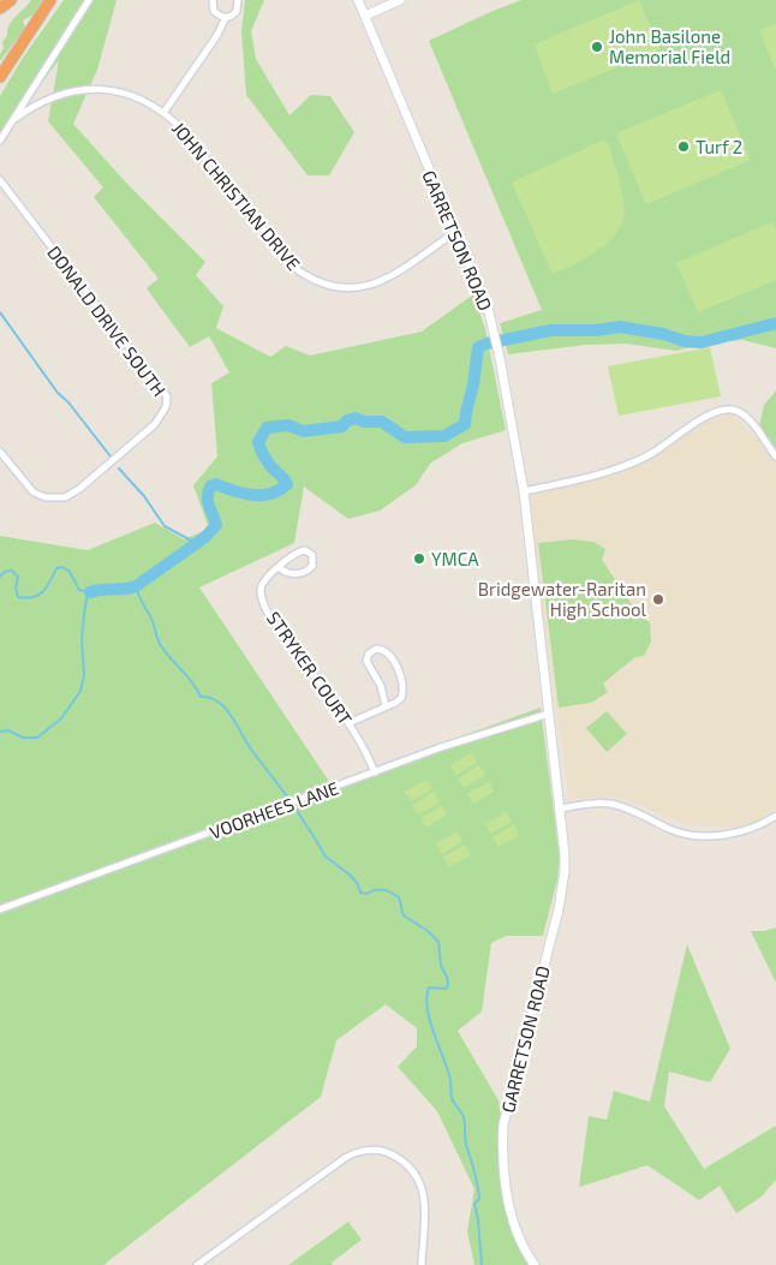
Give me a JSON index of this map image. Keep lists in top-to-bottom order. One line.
{"streets":{"street":["JOHN CHRISTIAN DRIVE","GARRETSON ROAD","DONALD DRIVE SOUTH","STRYKER COURT","VOORHEES LANE"]},"crossings":[["JOHN CHRISTIAN DRIVE","GARRETSON ROAD"],["GARRETSON ROAD","VOORHEES LANE"],["STRYKER COURT","VOORHEES LANE"]],"places":["John Basilone Memorial Field","Turf 2","YMCA","Bridgewater-Raritan High School"]}
